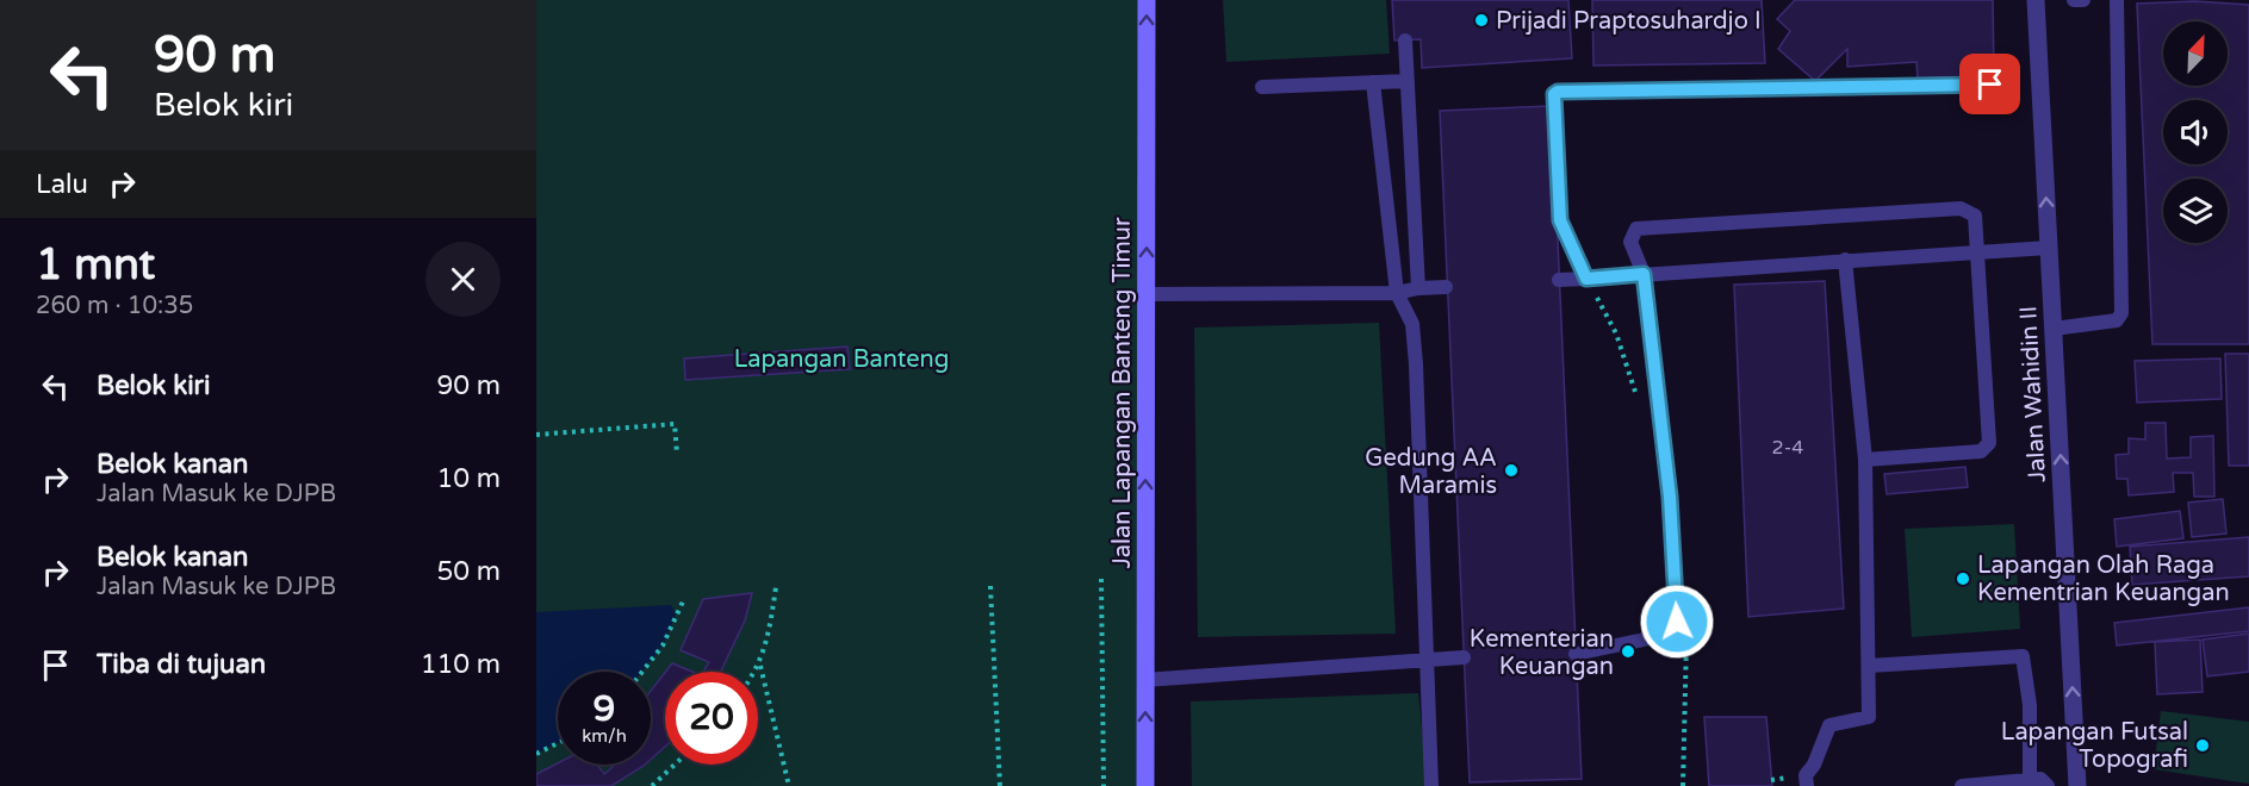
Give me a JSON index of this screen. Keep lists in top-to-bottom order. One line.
{"streets":{"street":["Jalan Lapangan Banteng Timur","Jalan Wahidin II"]},"one_way":["Jalan Lapangan Banteng Timur","Jalan Wahidin II"],"parks":["Lapangan Banteng"],"places":["Prijadi Praptosuhardjo I","Gedung AA Maramis","Lapangan Olah Raga Kementrian Keuangan","Kementerian Keuangan","Lapangan Futsal Topografi"],"house_numbers":["2-4"],"north":"top right","page":{"turn":["90 m","Belok kiri"],"then":"Lalu","heading":["1 mnt","260 m · 10:35"],"list":[{"name":"Belok kiri","value":"90 m"},{"name":"Belok kanan","note":"Jalan Masuk ke DJPB","value":"10 m"},{"name":"Belok kanan","note":"Jalan Masuk ke DJPB","value":"50 m"},{"name":"Tiba di tujuan","value":"110 m"}],"speed":"9 km/h","limit":"20"}}
